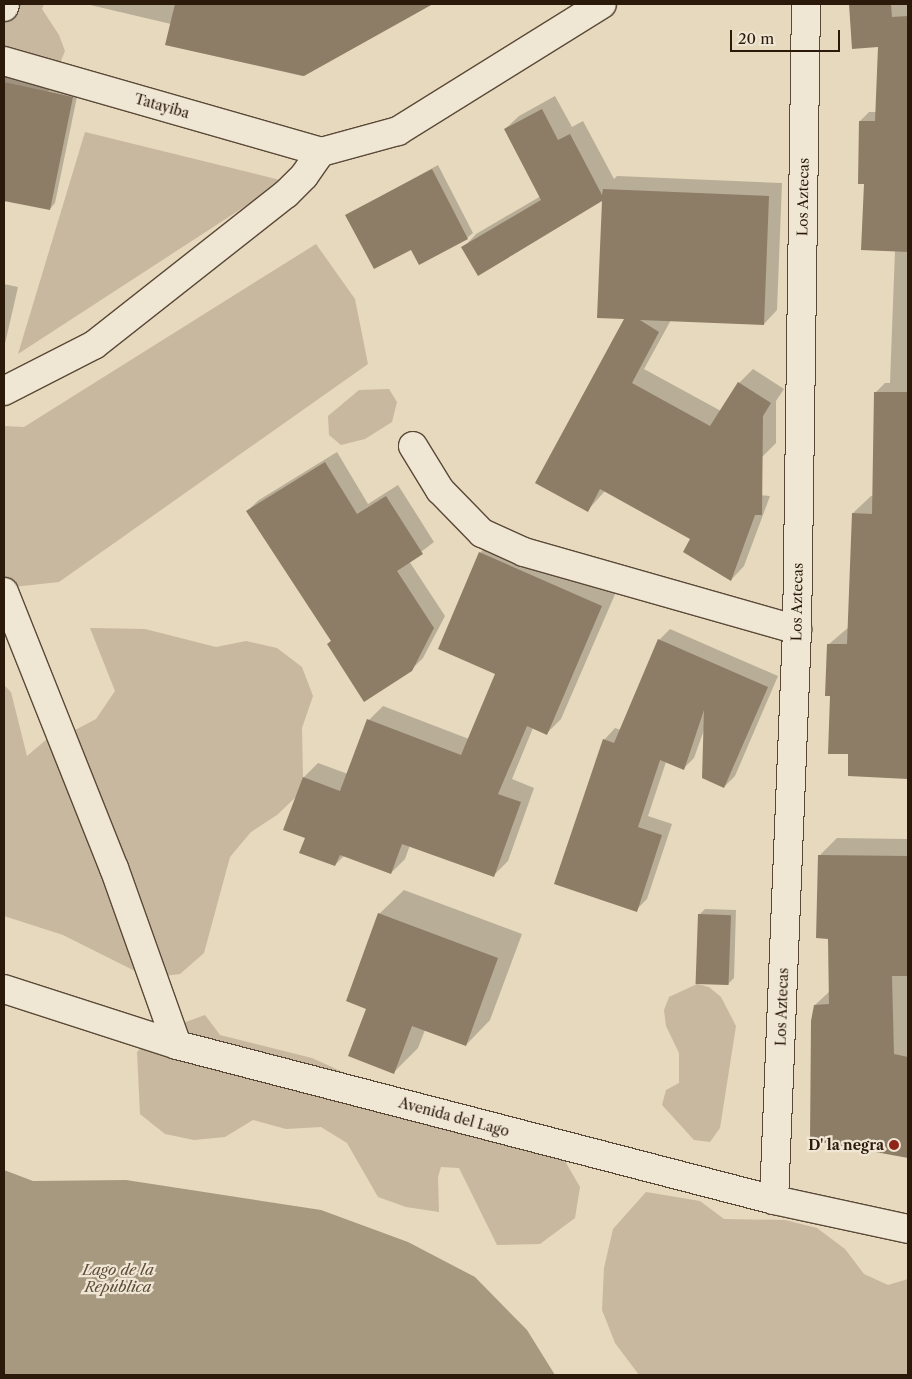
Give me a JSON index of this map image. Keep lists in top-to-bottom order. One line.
{"streets":{"street":["Tatayiba","Los Aztecas","Avenida del Lago"]},"crossings":[["Los Aztecas","Avenida del Lago"]],"water":["Lago de la República"],"places":["D' la negra"],"scale_bar":"20 m"}
